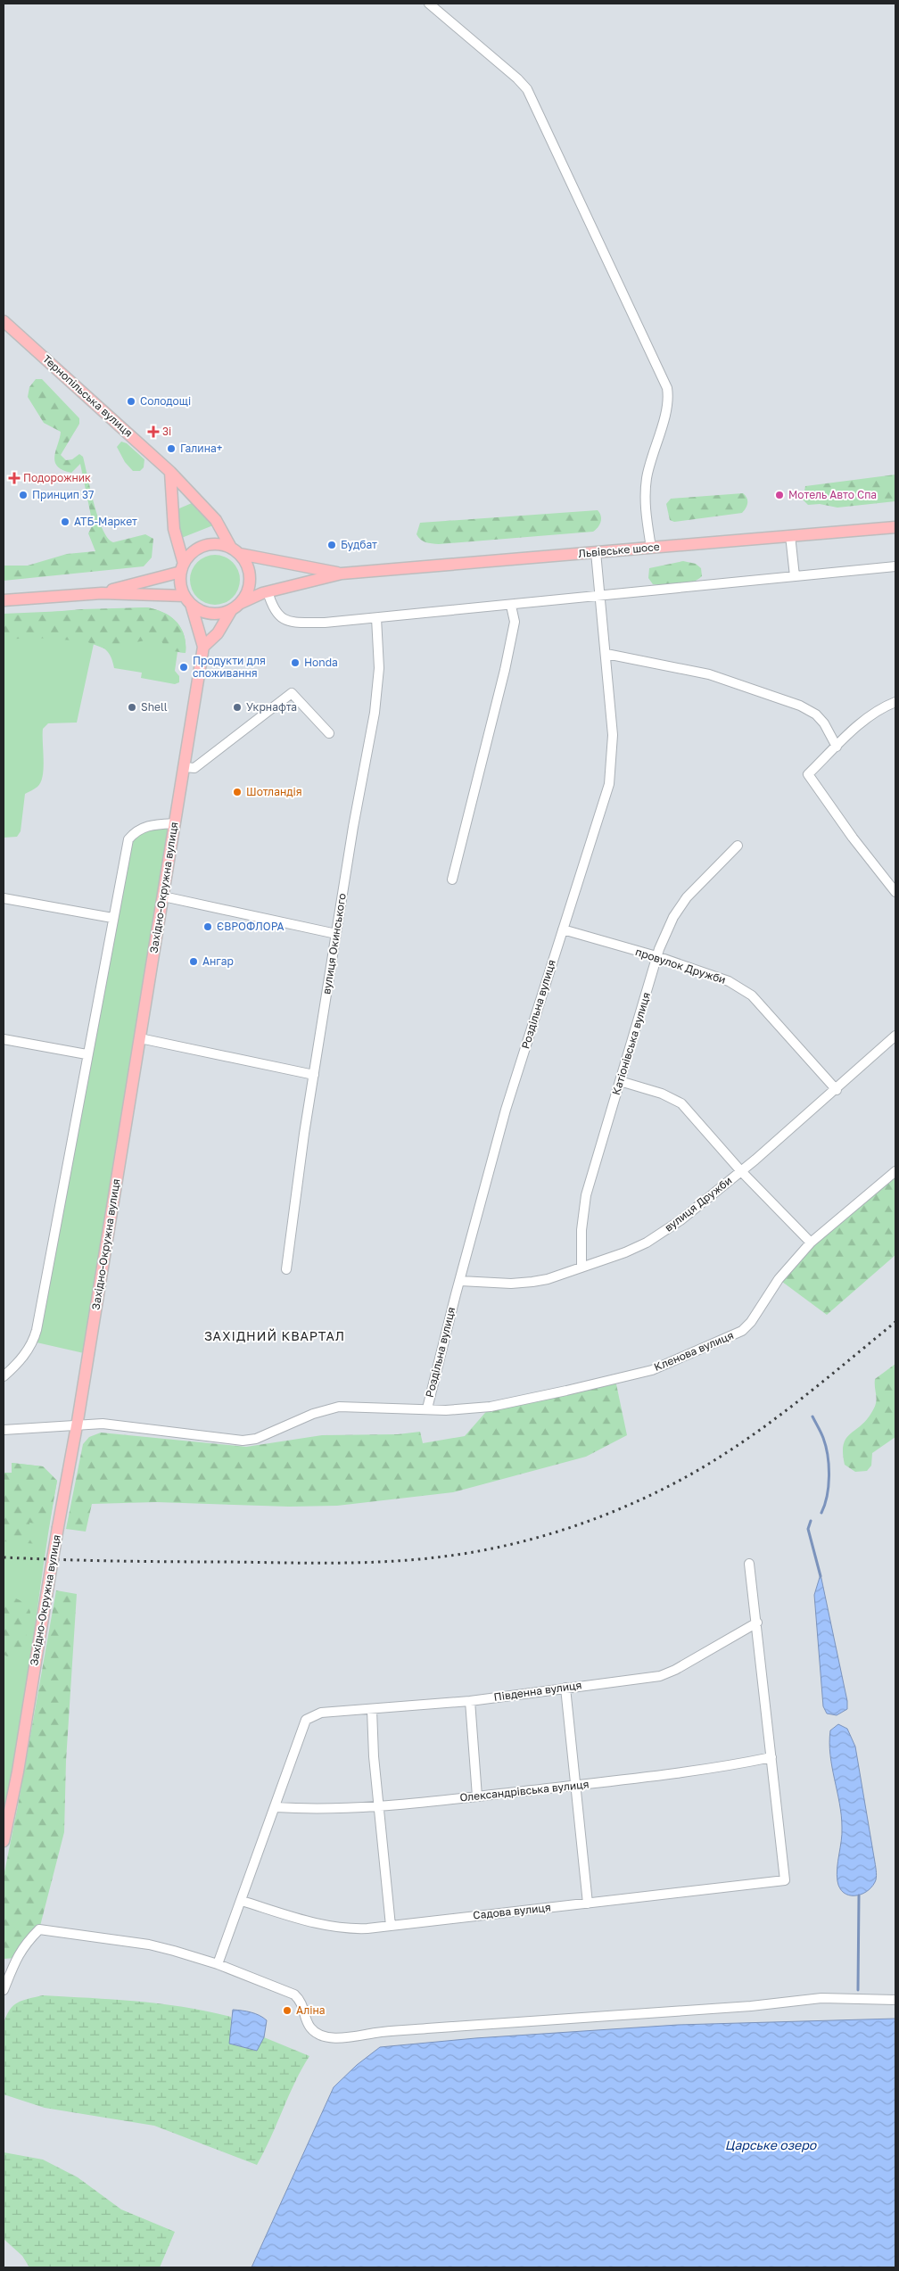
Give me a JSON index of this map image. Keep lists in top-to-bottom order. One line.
{"streets":{"main road":["Тернопільська вулиця","Львівське шосе","Західно-Окружна вулиця"],"street":["вулиця Окинського","провулок Дружби","Роздільна вулиця","Катіонівська вулиця","вулиця Дружби","Кленова вулиця","Південна вулиця","Олександрівська вулиця","Садова вулиця"]},"crossings":[["Тернопільська вулиця","Львівське шосе"],["Тернопільська вулиця","Західно-Окружна вулиця"],["Львівське шосе","Західно-Окружна вулиця"],["Львівське шосе","Роздільна вулиця"],["Західно-Окружна вулиця","Кленова вулиця"],["провулок Дружби","Роздільна вулиця"],["провулок Дружби","Катіонівська вулиця"],["провулок Дружби","вулиця Дружби"],["Роздільна вулиця","вулиця Дружби"],["Роздільна вулиця","Кленова вулиця"],["Катіонівська вулиця","вулиця Дружби"],["Південна вулиця","Олександрівська вулиця"],["Олександрівська вулиця","Садова вулиця"]],"districts":["ЗАХІДНИЙ КВАРТАЛ"],"water":["Царське озеро"],"places":{"other":["Солодощі","Галина+","Принцип 37","Мотель Авто Спа","АТБ-Маркет","Будбат","Honda","Продукти для споживання","Shell","Укрнафта","Шотландія","ЄВРОФЛОРА","Ангар","Аліна"],"health":["3і","Подорожник"]}}
